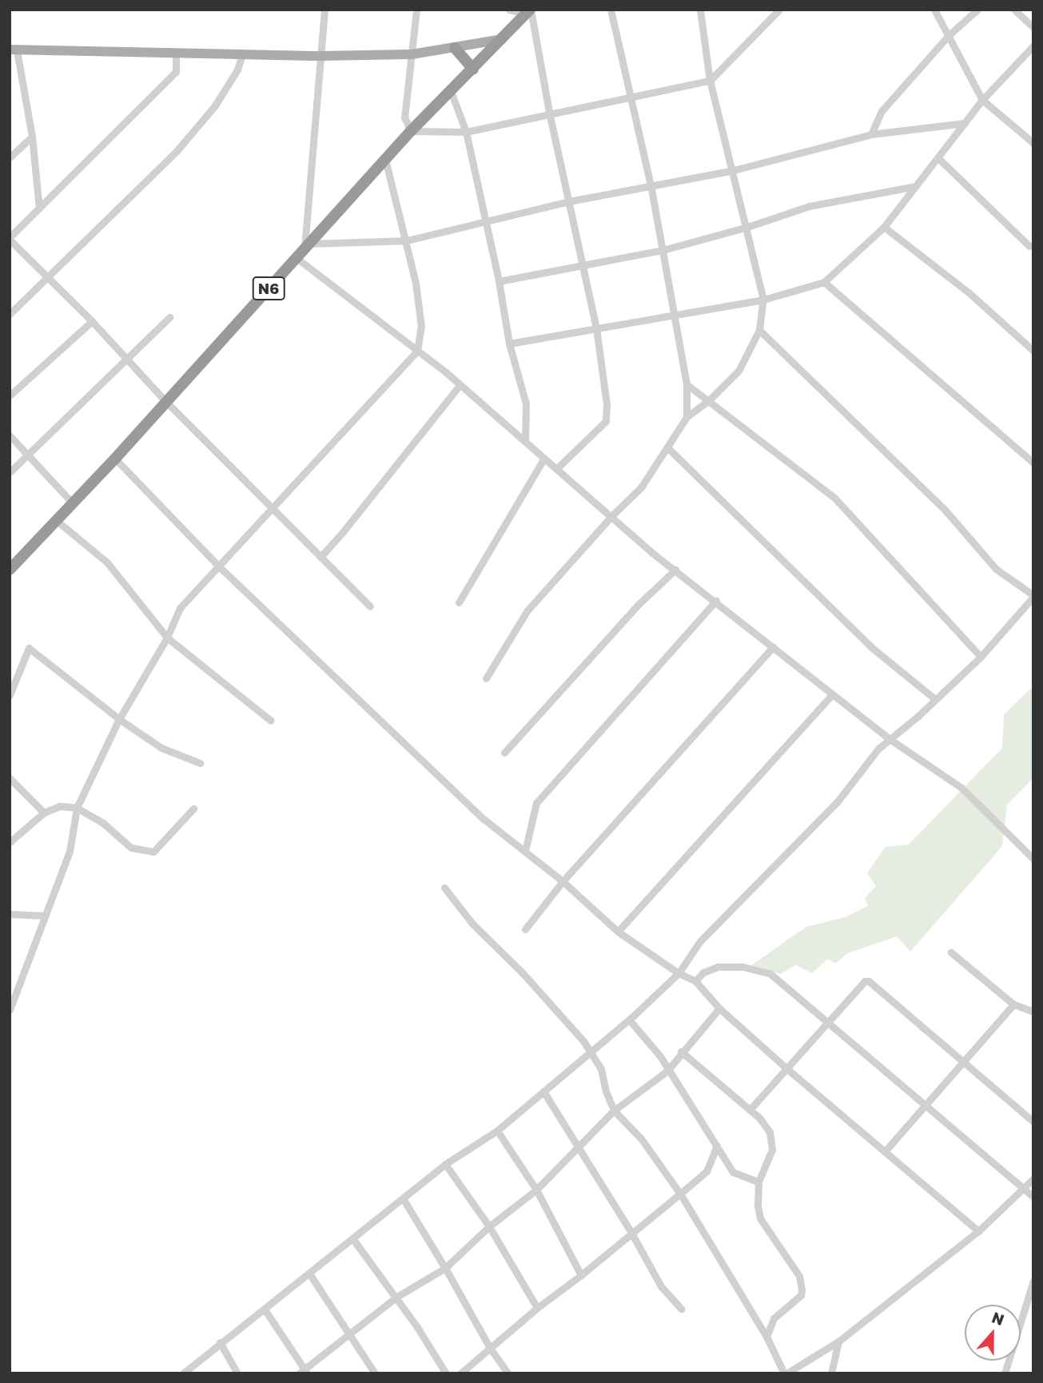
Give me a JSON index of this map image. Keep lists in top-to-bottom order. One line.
{"streets":{"highway":["N6"]},"north":"top"}
